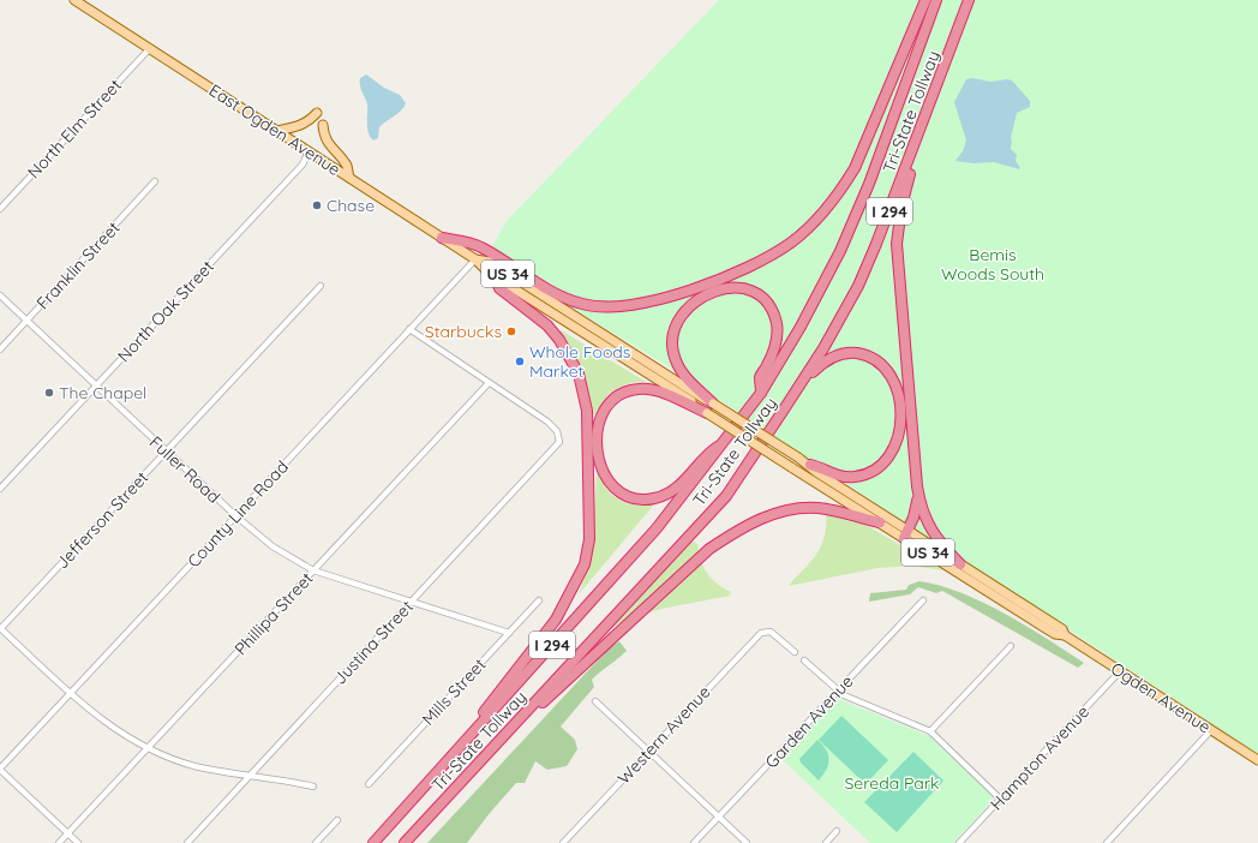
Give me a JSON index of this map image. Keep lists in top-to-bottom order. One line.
{"streets":{"highway":["Tri-State Tollway","I 294"],"main road":["East Ogden Avenue","US 34","Ogden Avenue"],"street":["North Elm Street","Franklin Street","North Oak Street","Fuller Road","County Line Road","Jefferson Street","Phillipa Street","Justina Street","Mills Street","Garden Avenue","Western Avenue","Hampton Avenue"]},"crossings":[["North Elm Street","East Ogden Avenue"],["East Ogden Avenue","North Oak Street"],["East Ogden Avenue","County Line Road"],["East Ogden Avenue","Ogden Avenue"],["Franklin Street","Fuller Road"],["North Oak Street","Fuller Road"],["Fuller Road","County Line Road"],["Fuller Road","Jefferson Street"],["Fuller Road","Phillipa Street"],["Fuller Road","Justina Street"],["Fuller Road","Mills Street"],["Phillipa Street","Justina Street"],["Ogden Avenue","Hampton Avenue"]],"parks":["Bemis Woods South","Sereda Park"],"places":["Chase","Starbucks","Whole Foods Market","The Chapel"]}
